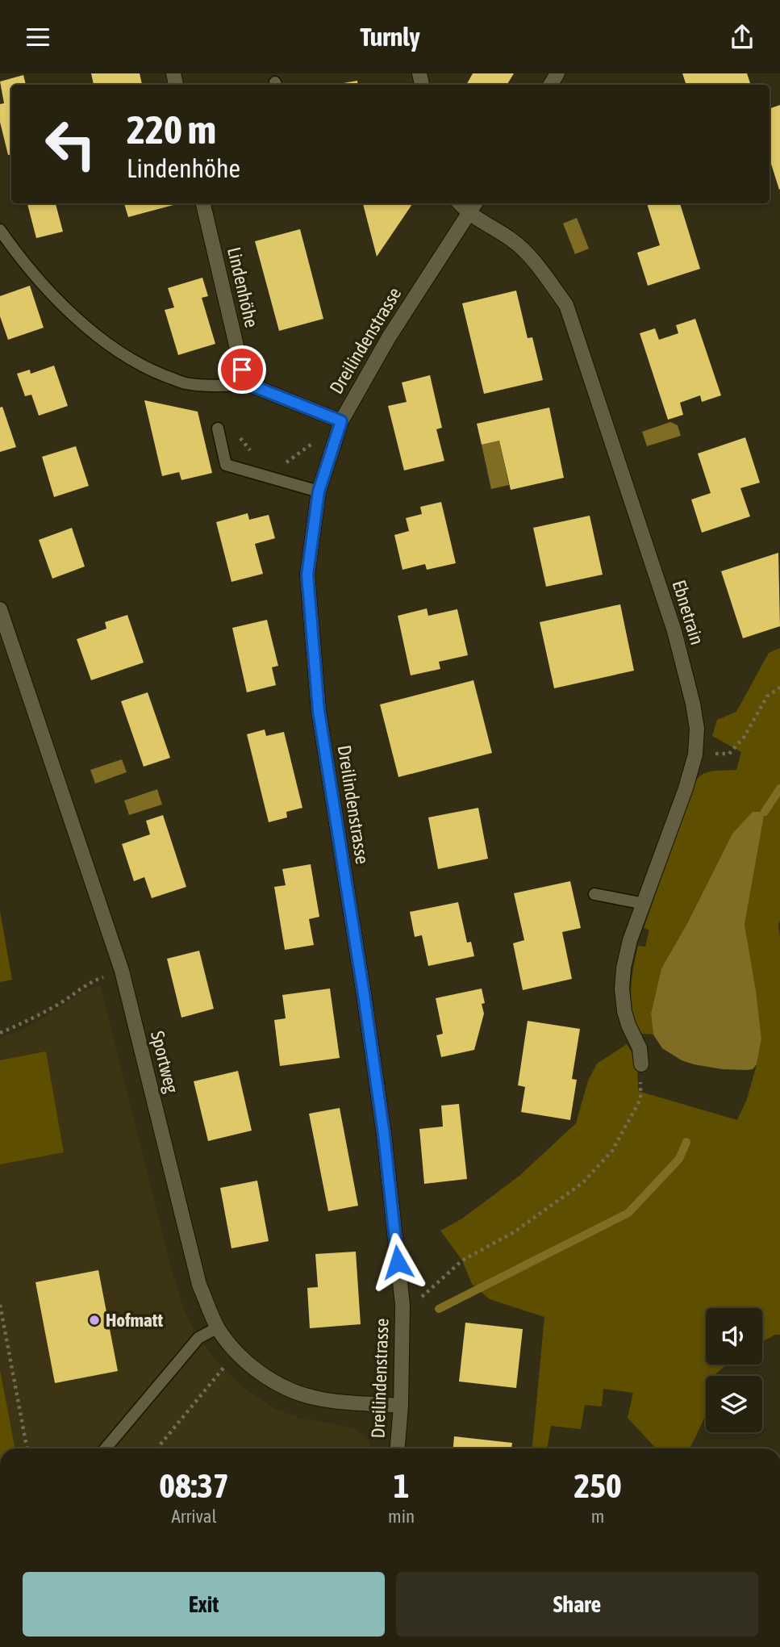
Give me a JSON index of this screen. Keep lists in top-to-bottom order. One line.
{"streets":{"street":["Lindenhöhe","Dreilindenstrasse","Ebnetrain","Sportweg"]},"crossings":[["Dreilindenstrasse","Ebnetrain"],["Dreilindenstrasse","Sportweg"]],"places":["Hofmatt"],"page":{"header":"Turnly","turn":["220 m","Lindenhöhe"],"eta":["08:37","Arrival","1","min","250","m"],"buttons":["Exit","Share"]}}
